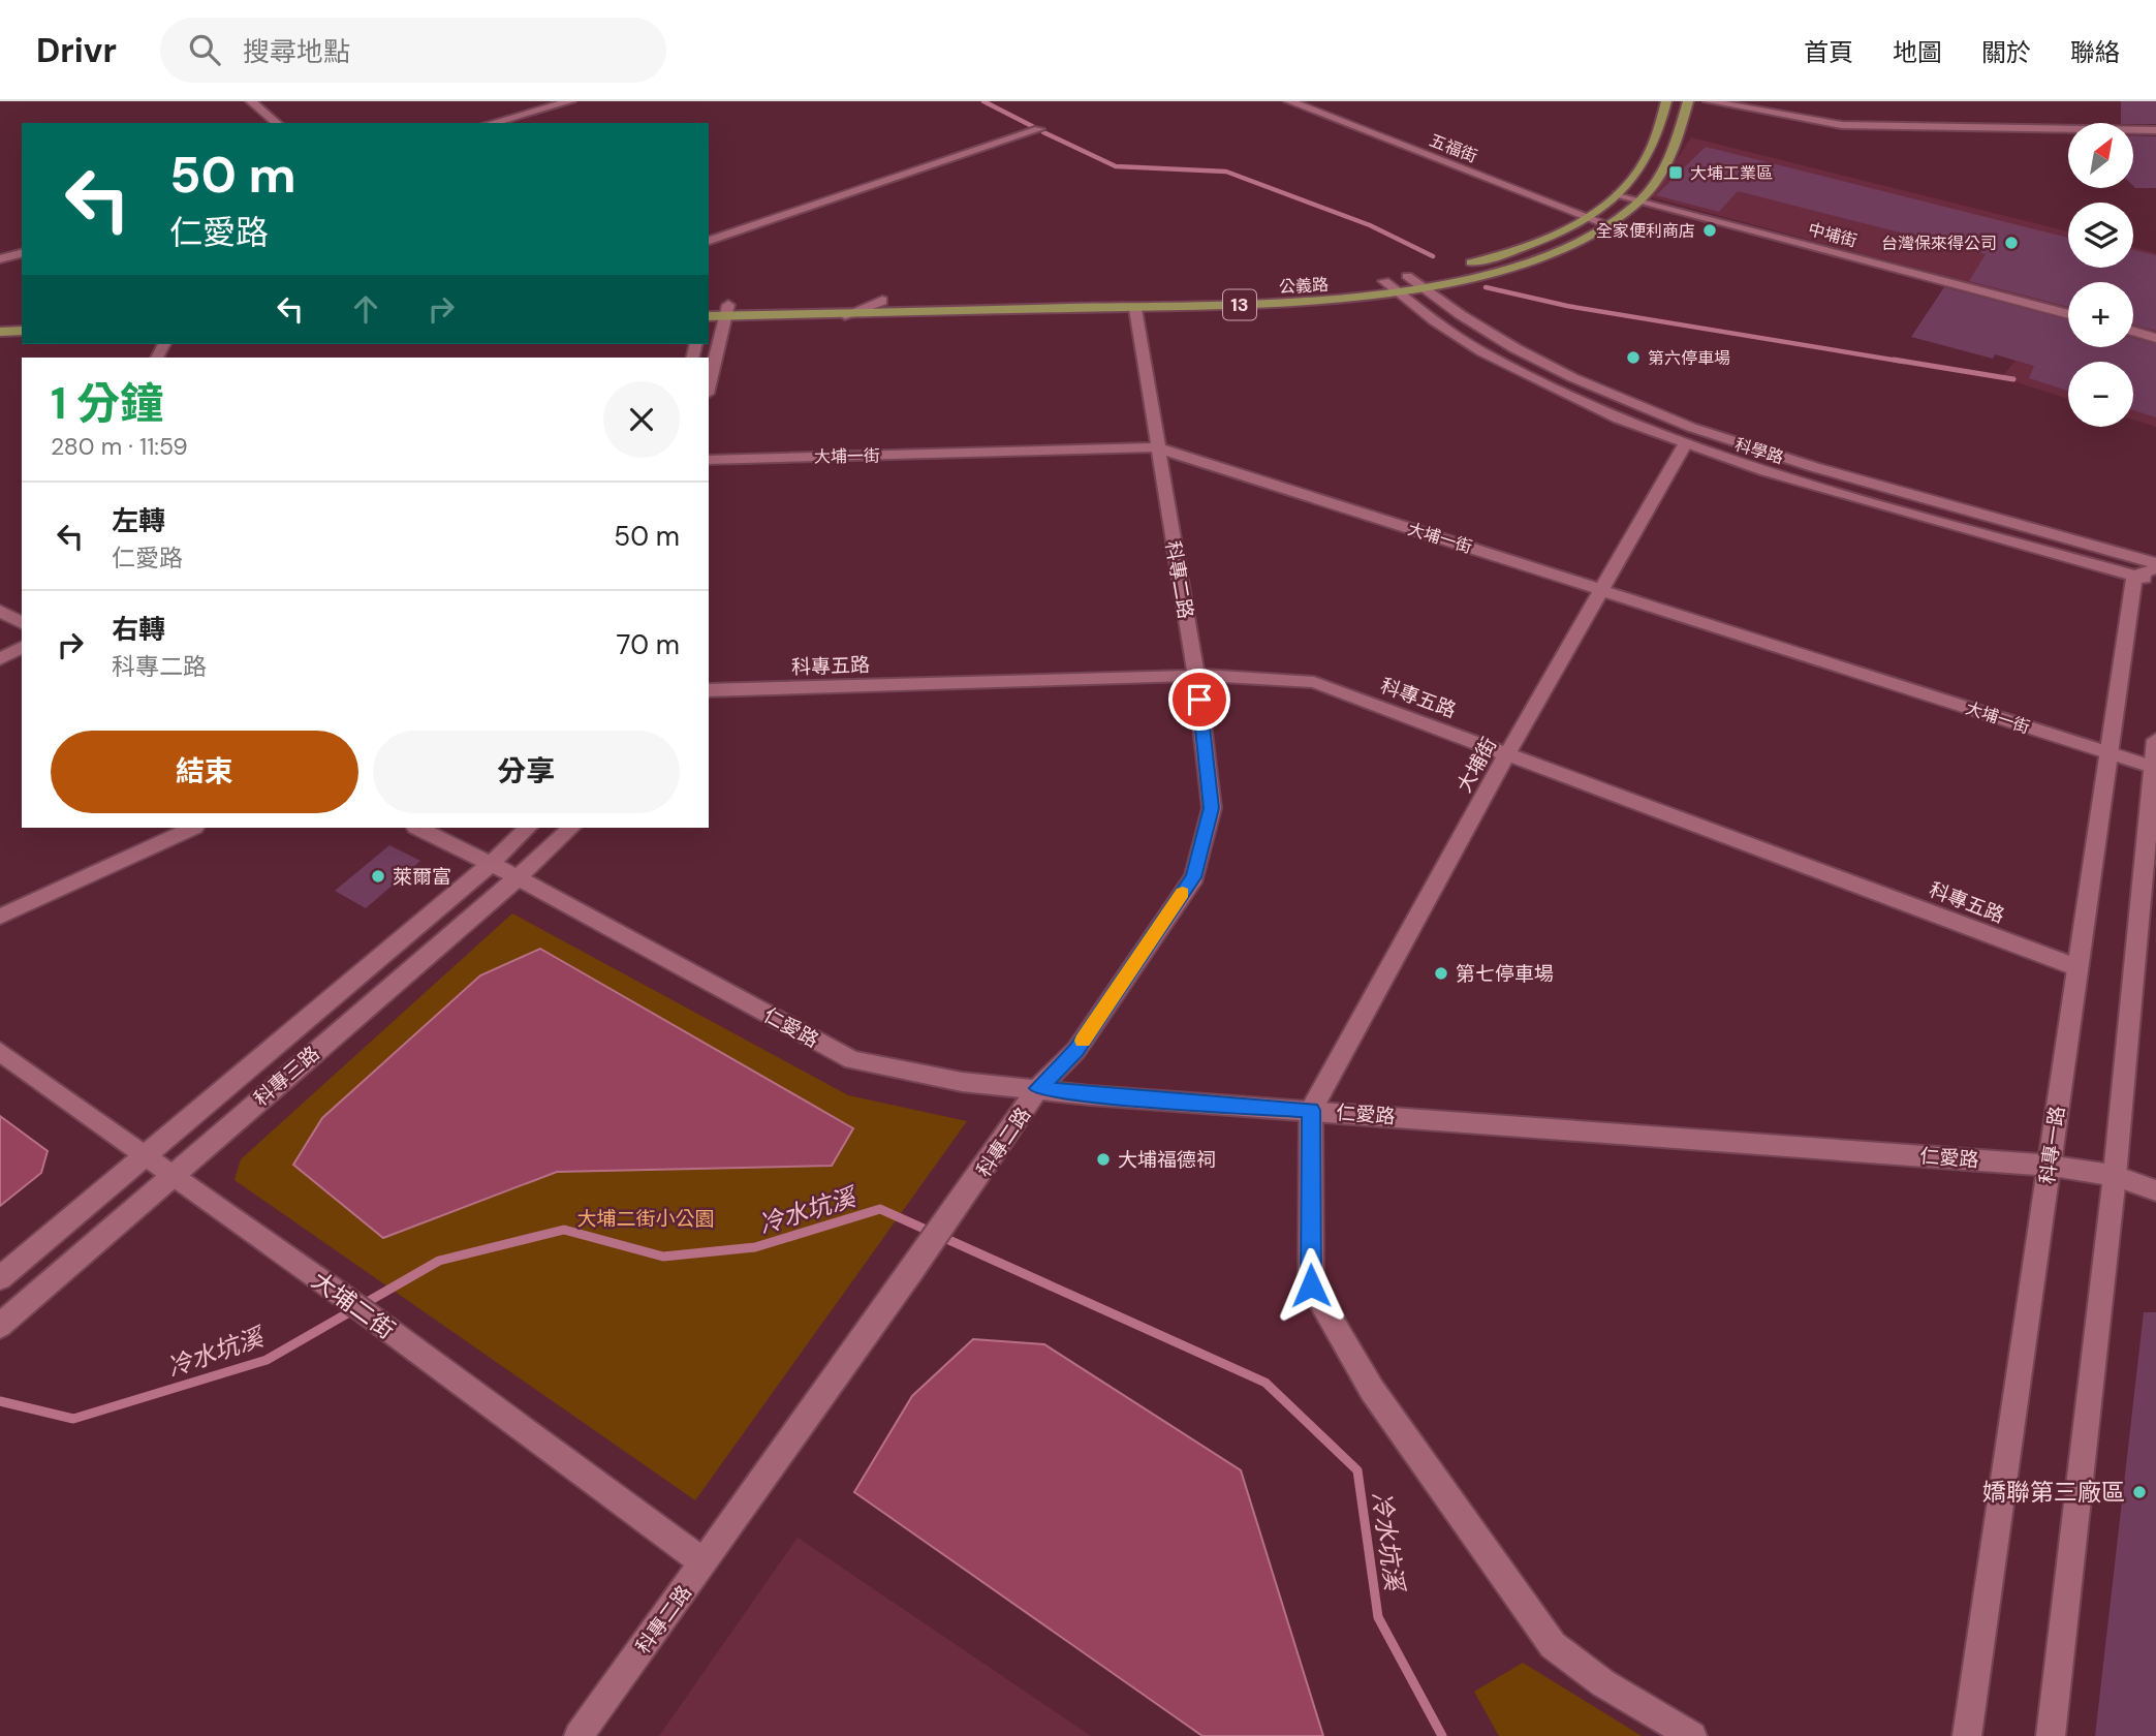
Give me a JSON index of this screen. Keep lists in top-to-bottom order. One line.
{"streets":{"main road":["公義路","13"],"street":["五福街","中埔街","科學路","大埔一街","科專二路","科專五路","大埔街","仁愛路","科專三路","科專一路","大埔二街"]},"crossings":[["五福街","公義路"],["中埔街","公義路"],["公義路","科學路"],["公義路","科專二路"],["科學路","大埔街"],["科學路","科專一路"],["大埔一街","科專二路"],["大埔一街","大埔街"],["大埔一街","科專一路"],["科專二路","科專五路"],["科專二路","仁愛路"],["科專二路","大埔二街"],["科專五路","大埔街"],["科專五路","科專一路"],["大埔街","仁愛路"],["仁愛路","科專三路"],["仁愛路","科專一路"],["科專三路","大埔二街"]],"water":["冷水坑溪"],"parks":["大埔二街小公園"],"places":{"transit":["大埔工業區"],"other":["全家便利商店","台灣保來得公司","第六停車場","萊爾富","第七停車場","大埔福德祠","嬌聯第三廠區"]},"north":"top right","page":{"header":"Drivr","search":"搜尋地點","nav":["首頁","地圖","關於","聯絡"],"map_buttons":["+","−"],"turn":["50 m","仁愛路"],"heading":["1 分鐘","280 m · 11:59"],"list":[{"name":"左轉","note":"仁愛路","value":"50 m"},{"name":"右轉","note":"科專二路","value":"70 m"}],"buttons":["結束","分享"]}}
